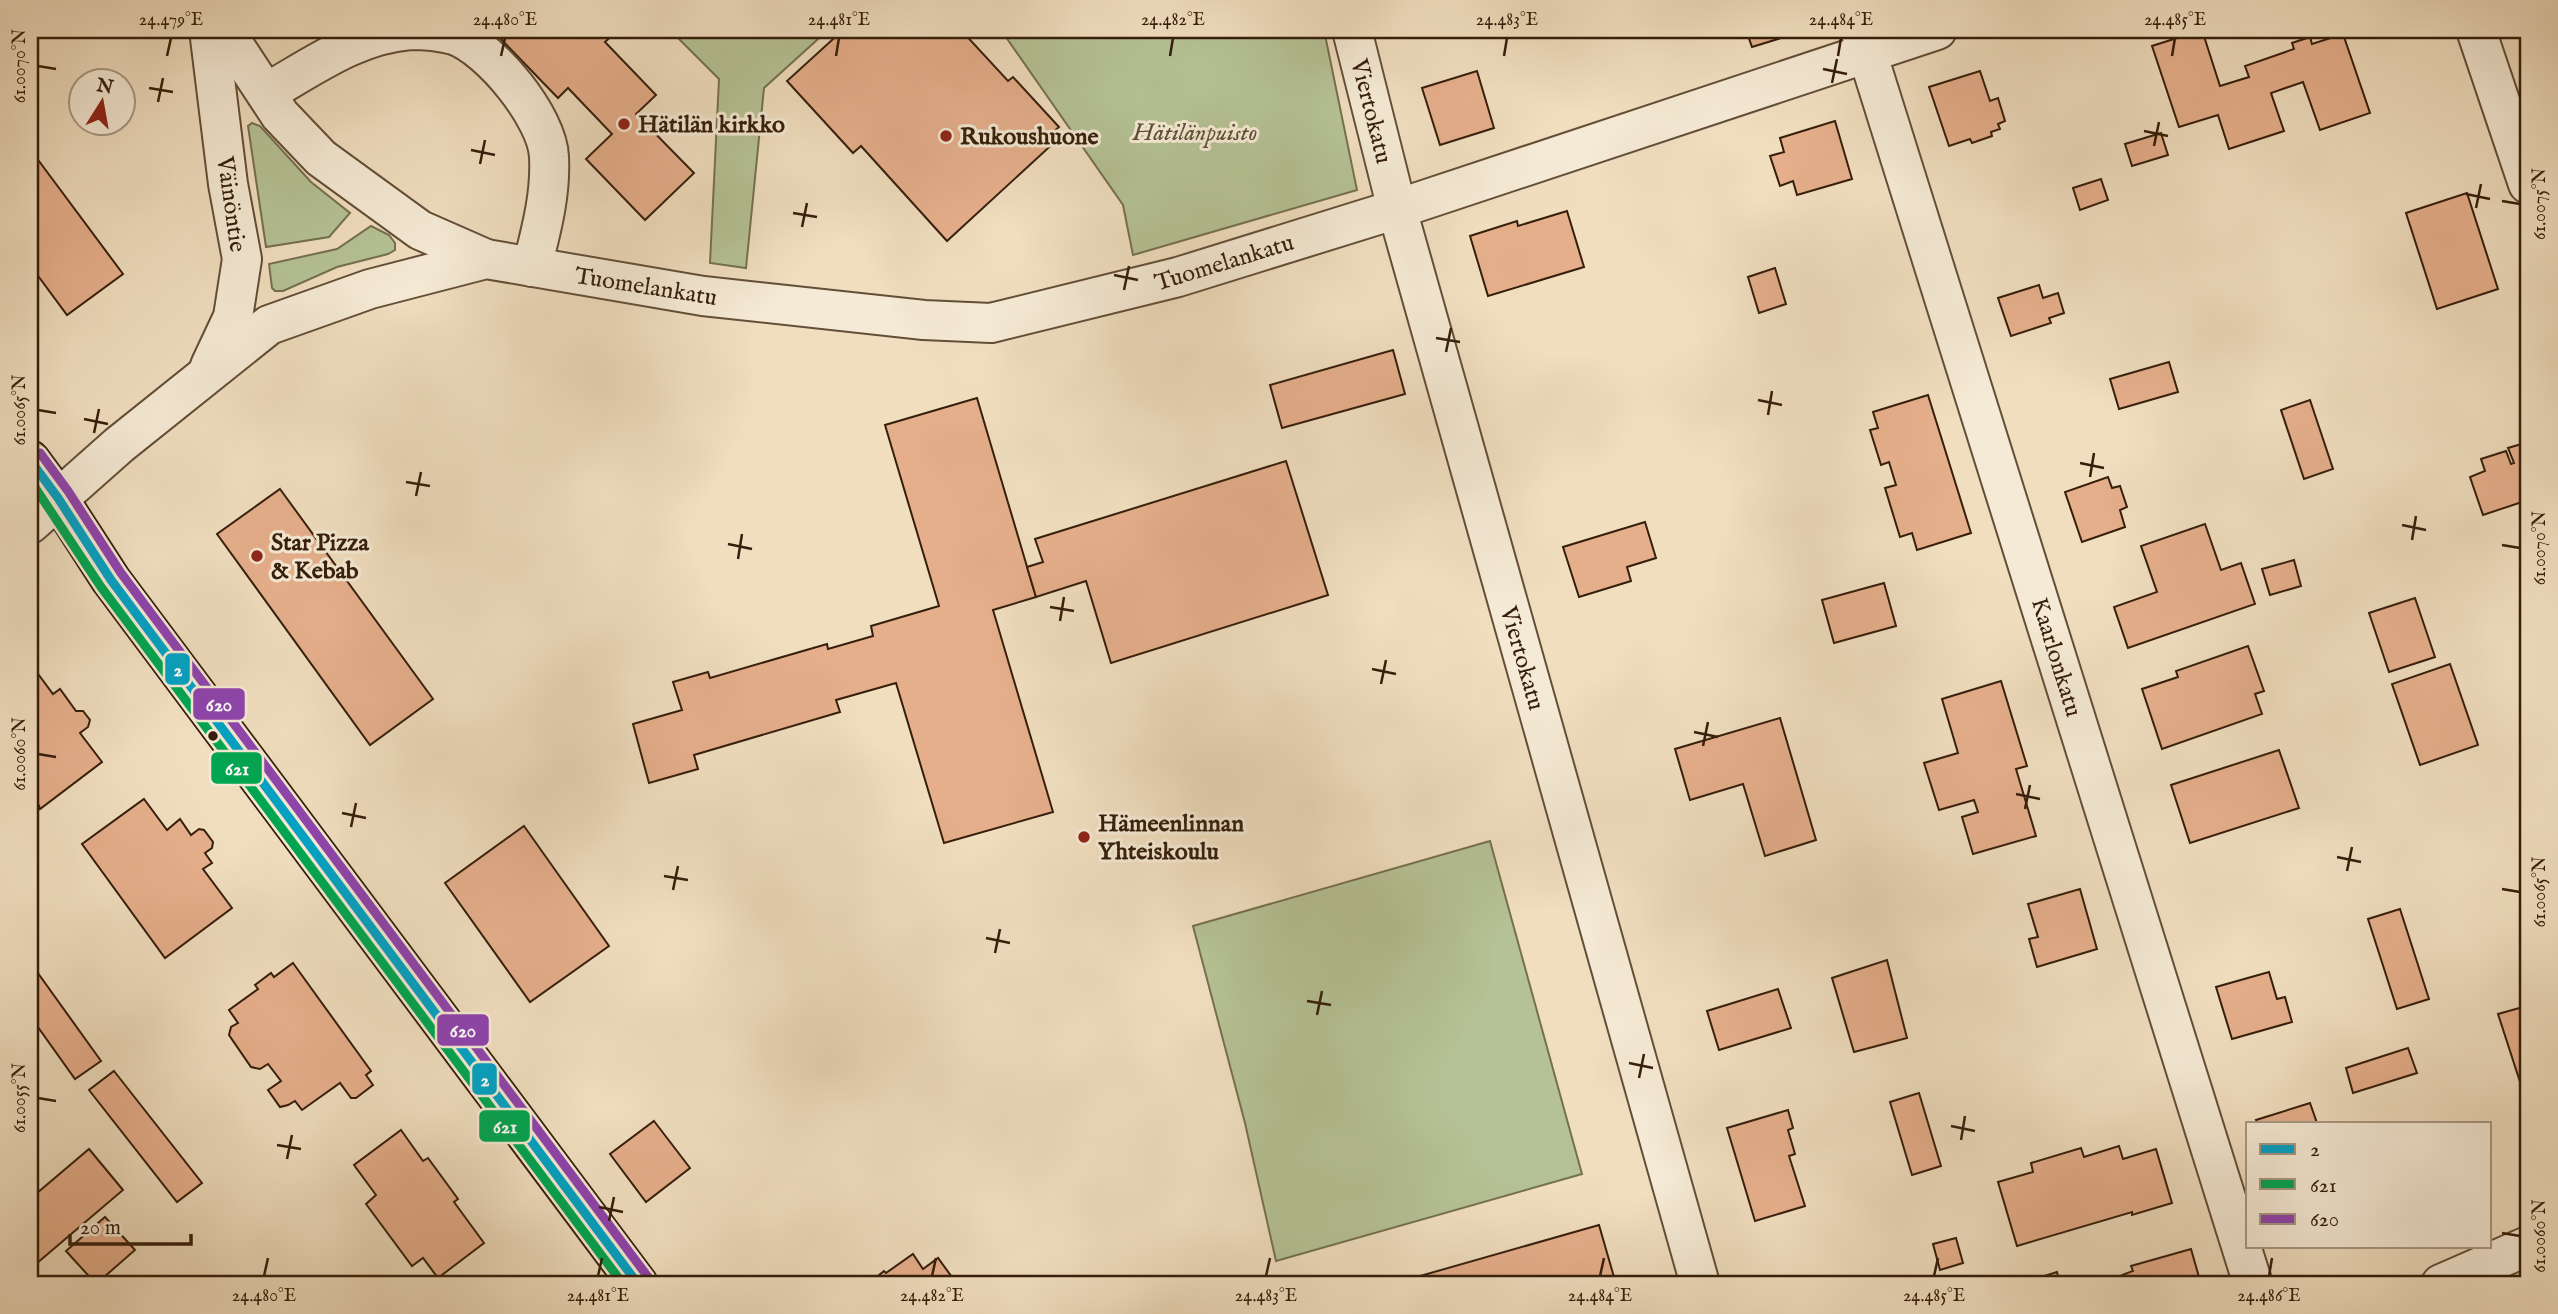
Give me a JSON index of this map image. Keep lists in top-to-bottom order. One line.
{"streets":{"street":["Viertokatu","Väinöntie","Tuomelankatu","Kaarlonkatu"]},"crossings":[["Viertokatu","Tuomelankatu"],["Väinöntie","Tuomelankatu"],["Tuomelankatu","Kaarlonkatu"]],"parks":["Hätilänpuisto"],"places":["Hätilän kirkko","Rukoushuone","Star Pizza & Kebab","Hämeenlinnan Yhteiskoulu"],"lines":["transit line 620","transit line 2","transit line 621"],"legend":["2","621","620"],"scale_bar":"20 m","north":"top","coordinates":["24.479°E","24.480°E","24.481°E","24.482°E","24.483°E","24.484°E","24.485°E","61.0070°N","61.0075°N","61.0065°N","61.0060°N","61.0055°N","24.486°E"]}
